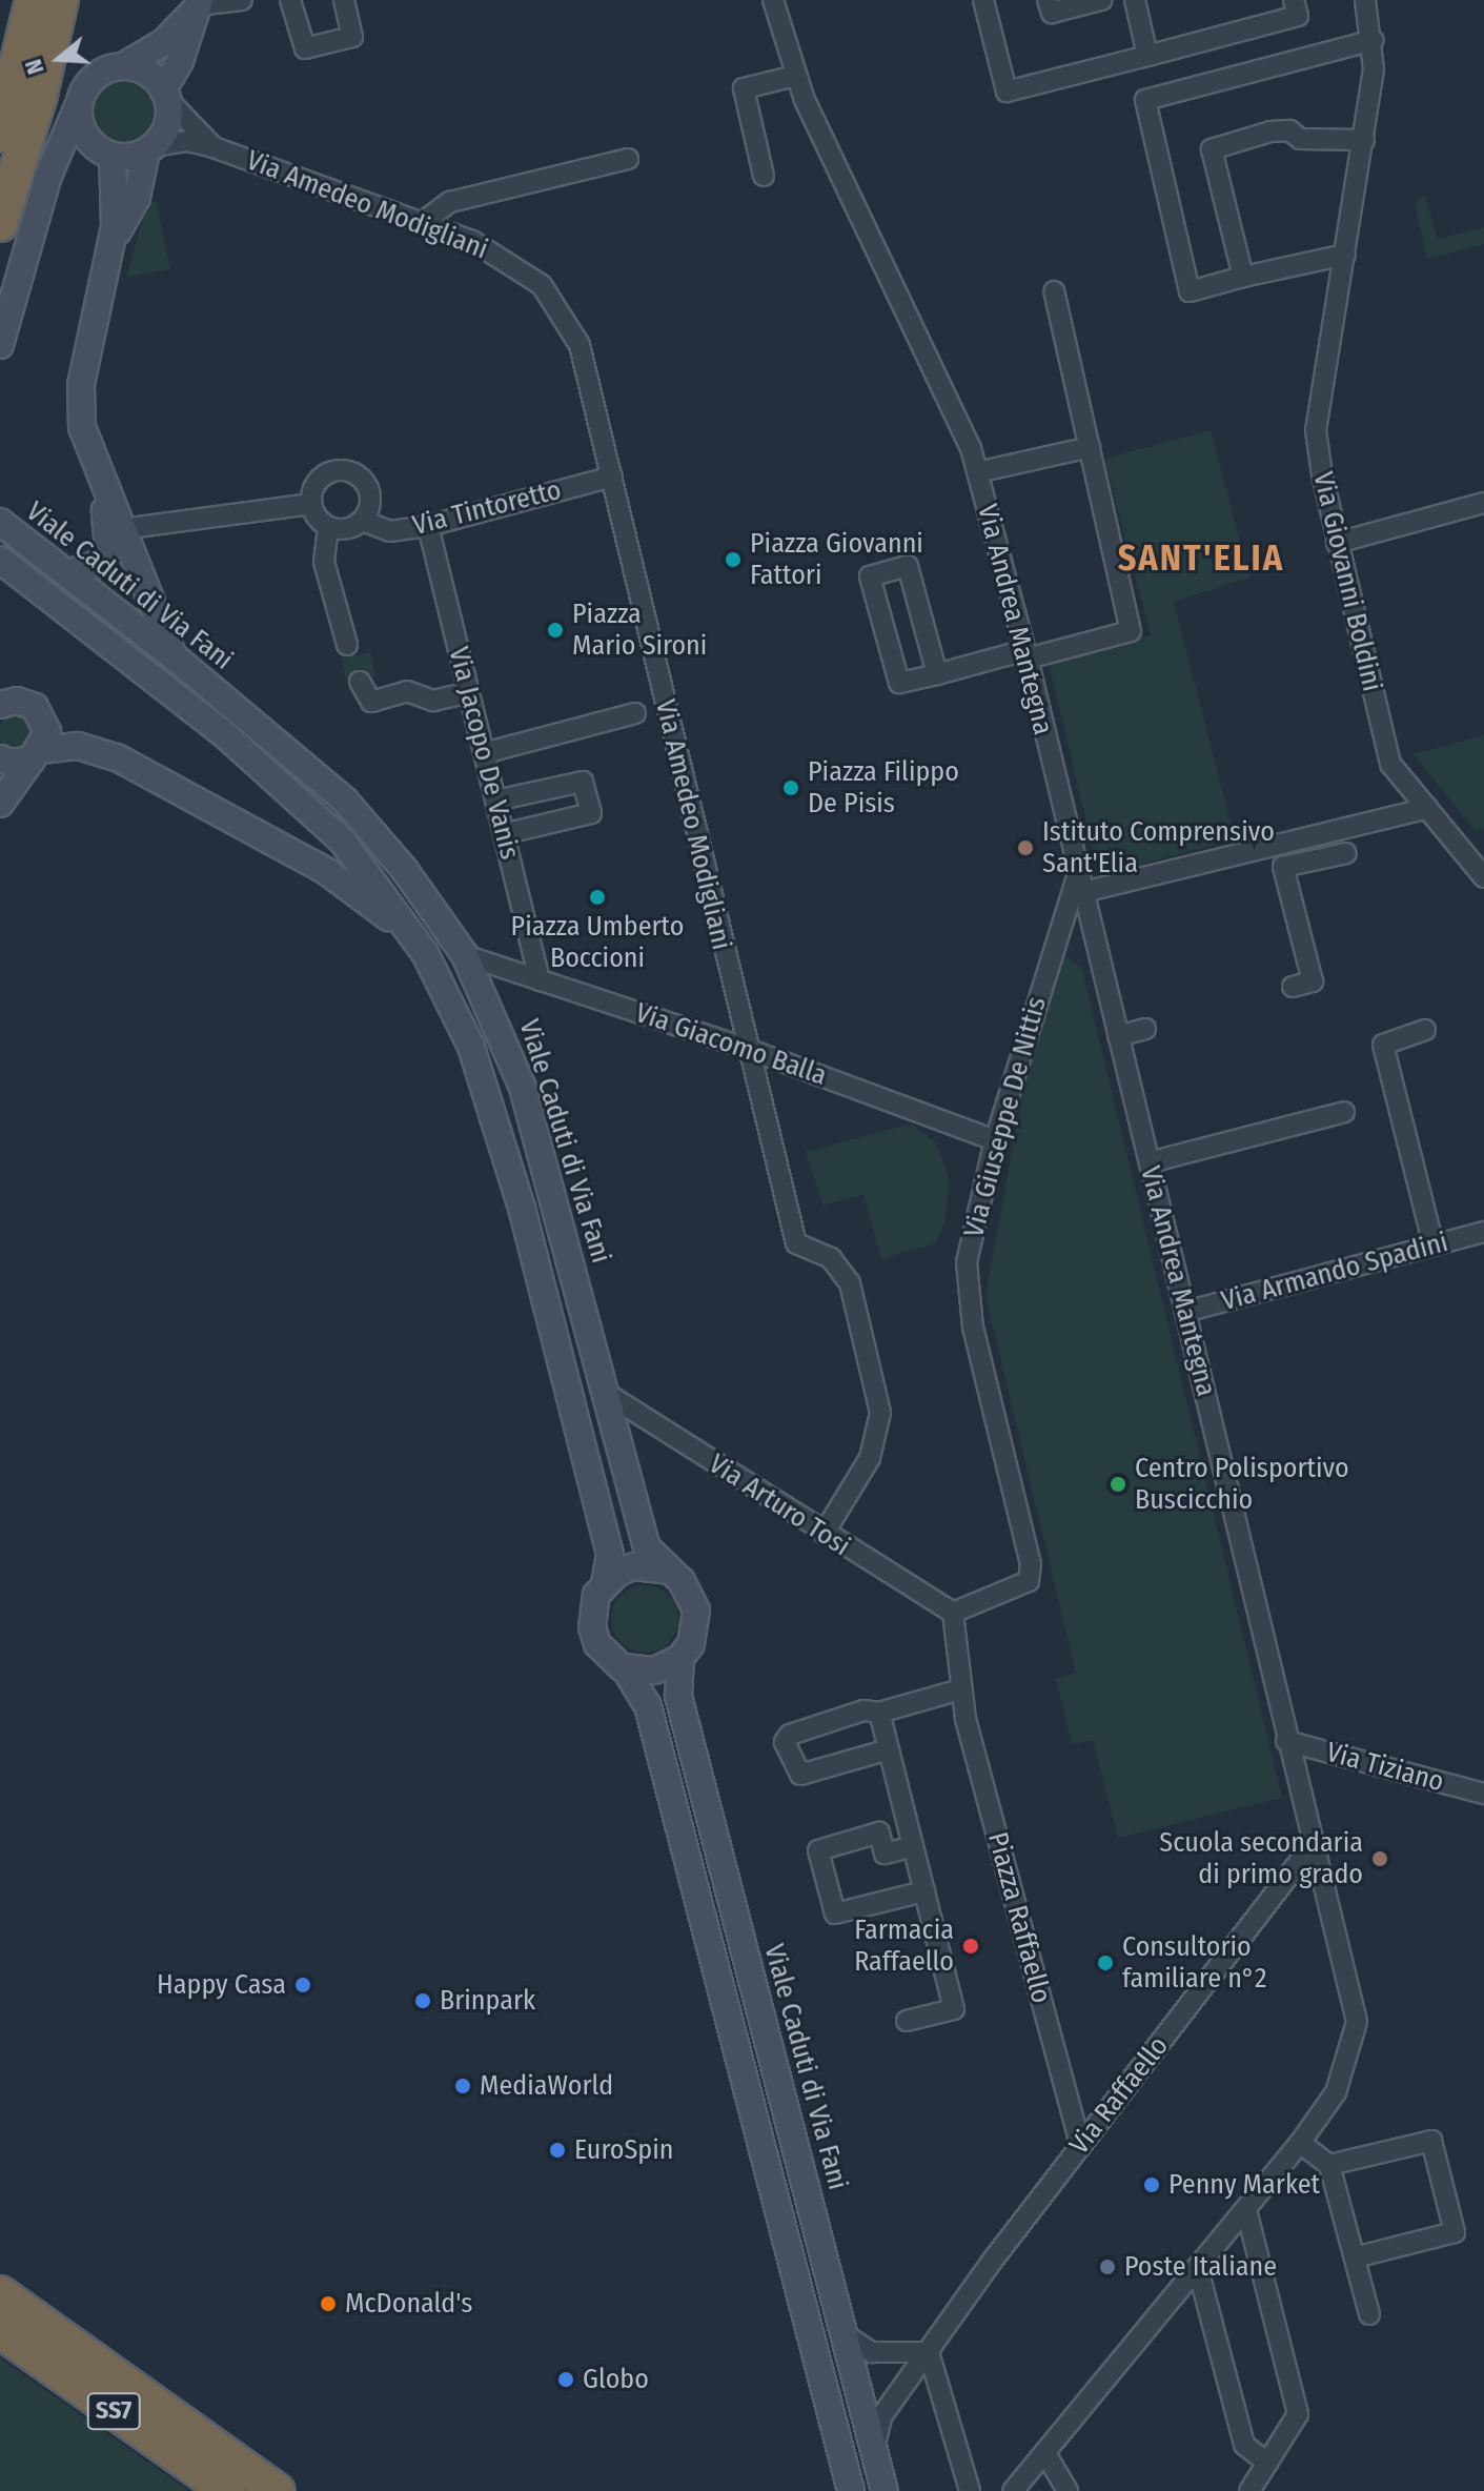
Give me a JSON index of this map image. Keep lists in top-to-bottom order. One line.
{"streets":{"highway":["SS7"],"street":["Via Amedeo Modigliani","Via Tintoretto","Via Giovanni Boldini","Viale Caduti di Via Fani","Via Andrea Mantegna","Via Jacopo De Vanis","Via Giacomo Balla","Via Giuseppe De Nittis","Via Armando Spadini","Via Arturo Tosi","Via Tiziano","Piazza Raffaello","Via Raffaello"]},"crossings":[["Via Amedeo Modigliani","Via Tintoretto"],["Via Amedeo Modigliani","Via Giacomo Balla"],["Via Amedeo Modigliani","Via Arturo Tosi"],["Via Tintoretto","Via Jacopo De Vanis"],["Viale Caduti di Via Fani","Via Giacomo Balla"],["Viale Caduti di Via Fani","Via Arturo Tosi"],["Viale Caduti di Via Fani","Via Raffaello"],["Via Andrea Mantegna","Via Giuseppe De Nittis"],["Via Andrea Mantegna","Via Armando Spadini"],["Via Andrea Mantegna","Via Tiziano"],["Via Andrea Mantegna","Via Raffaello"],["Via Jacopo De Vanis","Via Giacomo Balla"],["Via Giacomo Balla","Via Giuseppe De Nittis"],["Via Giuseppe De Nittis","Via Arturo Tosi"],["Via Giuseppe De Nittis","Piazza Raffaello"],["Via Arturo Tosi","Piazza Raffaello"],["Piazza Raffaello","Via Raffaello"]],"districts":["SANT'ELIA"],"places":["Piazza Giovanni Fattori","Piazza Mario Sironi","Piazza Filippo De Pisis","Istituto Comprensivo Sant'Elia","Piazza Umberto Boccioni","Centro Polisportivo Buscicchio","Scuola secondaria di primo grado","Farmacia Raffaello","Consultorio familiare n°2","Happy Casa","Brinpark","MediaWorld","EuroSpin","Penny Market","Poste Italiane","McDonald's","Globo"],"north":"left"}
